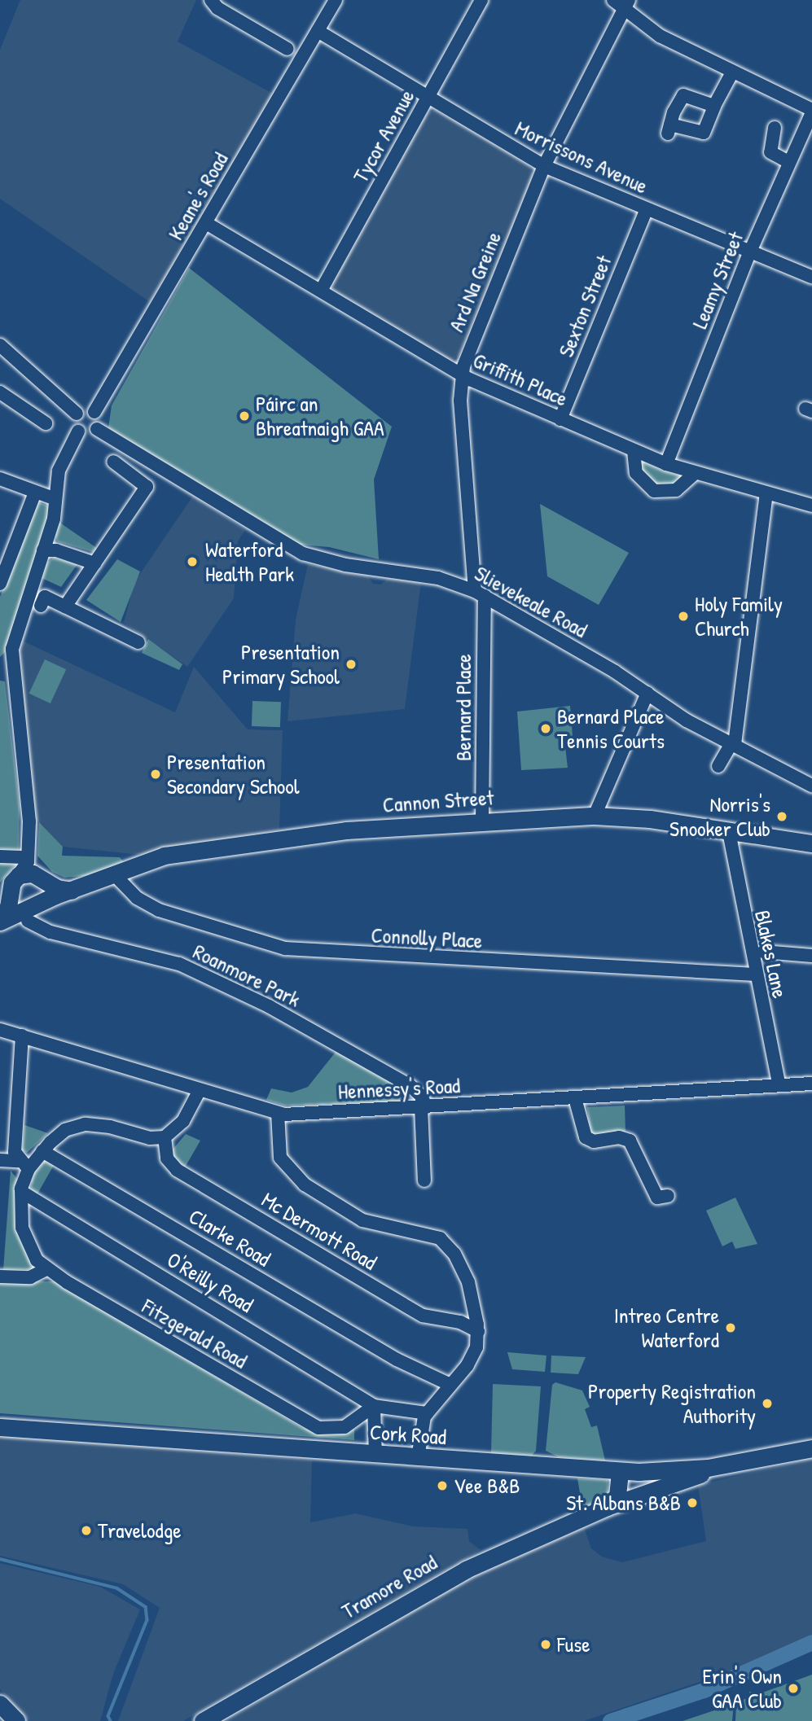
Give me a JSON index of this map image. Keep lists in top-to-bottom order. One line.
{"streets":{"main road":["Cannon Street","Cork Road","Tramore Road"],"street":["Tycor Avenue","Morrissons Avenue","Keane's Road","Leamy Street","Ard Na Greine","Sexton Street","Griffith Place","Slievekeale Road","Bernard Place","Connolly Place","Blakes Lane","Roanmore Park","Hennessy's Road","Mc Dermott Road","Clarke Road","O'Reilly Road","Fitzgerald Road"]},"crossings":[["Tycor Avenue","Morrissons Avenue"],["Tycor Avenue","Griffith Place"],["Morrissons Avenue","Keane's Road"],["Morrissons Avenue","Leamy Street"],["Morrissons Avenue","Ard Na Greine"],["Morrissons Avenue","Sexton Street"],["Keane's Road","Griffith Place"],["Keane's Road","Slievekeale Road"],["Leamy Street","Griffith Place"],["Ard Na Greine","Griffith Place"],["Ard Na Greine","Slievekeale Road"],["Ard Na Greine","Bernard Place"],["Sexton Street","Griffith Place"],["Slievekeale Road","Bernard Place"],["Bernard Place","Cannon Street"],["Cannon Street","Connolly Place"],["Cannon Street","Blakes Lane"],["Cannon Street","Roanmore Park"],["Connolly Place","Blakes Lane"],["Blakes Lane","Hennessy's Road"],["Roanmore Park","Hennessy's Road"],["O'Reilly Road","Fitzgerald Road"],["Cork Road","Tramore Road"]],"places":["Páirc an Bhreatnaigh GAA","Waterford Health Park","Holy Family Church","Presentation Primary School","Bernard Place Tennis Courts","Presentation Secondary School","Norris's Snooker Club","Intreo Centre Waterford","Property Registration Authority","Vee B&B","St. Albans B&B","Travelodge","Fuse","Erin's Own GAA Club"]}
